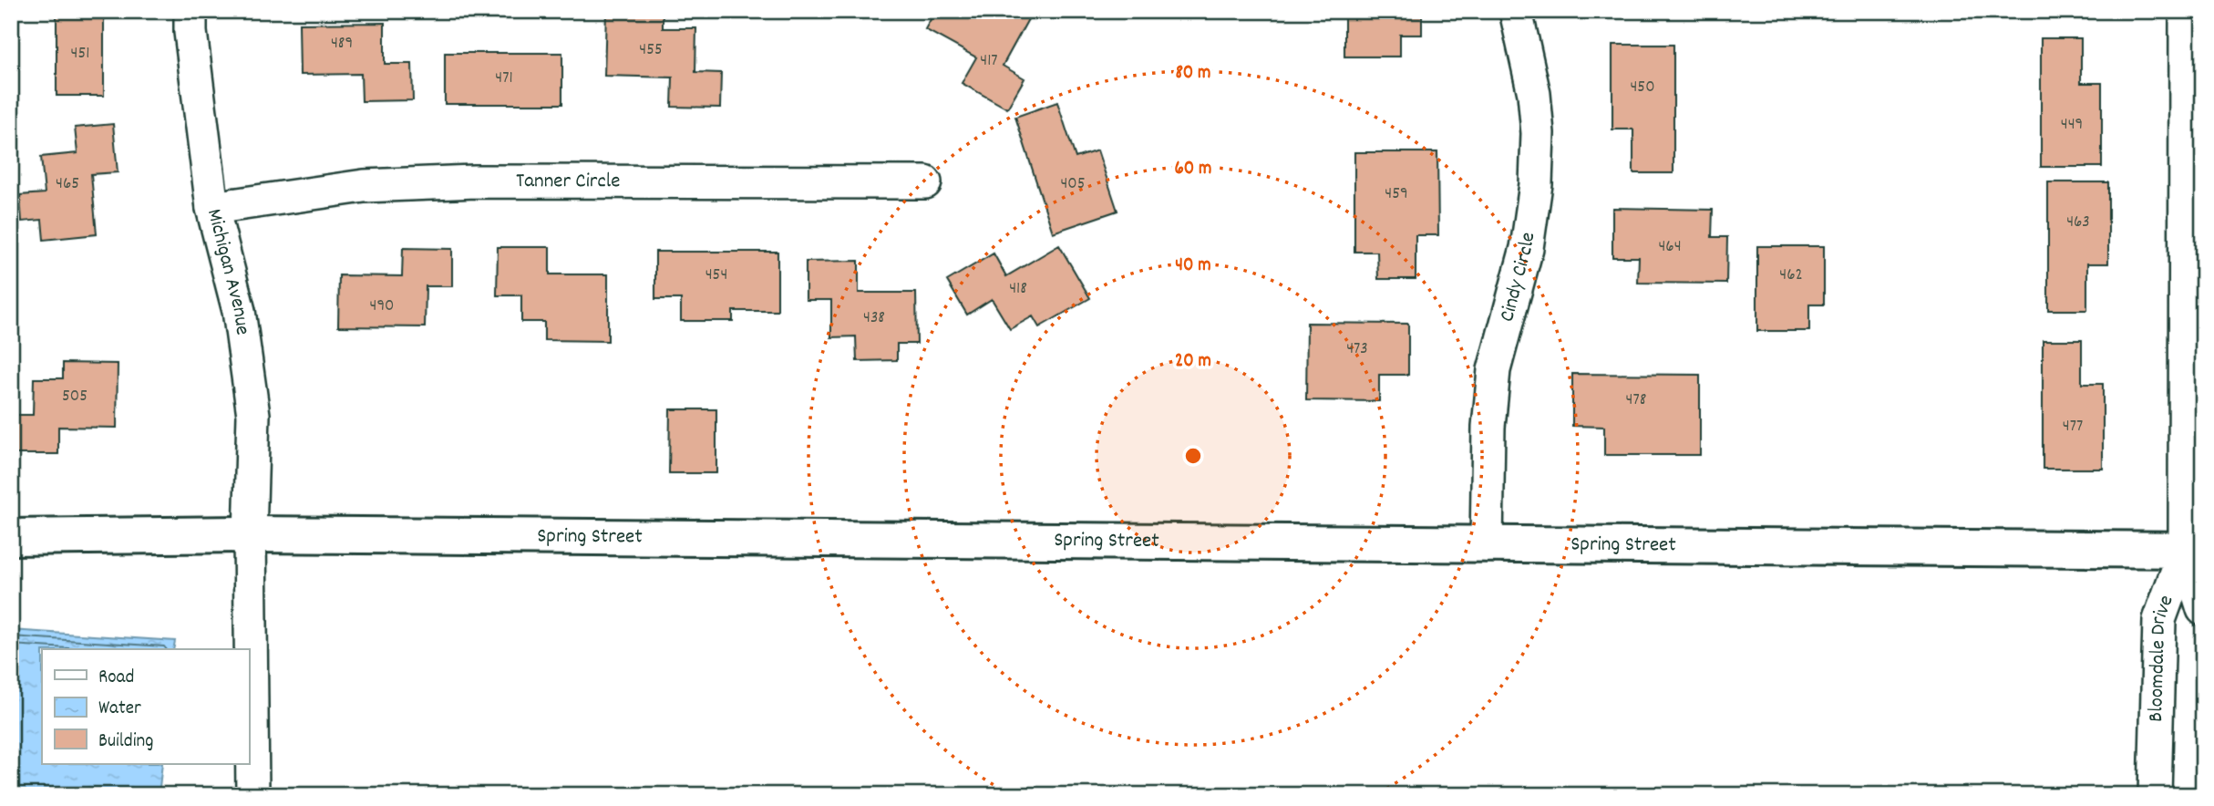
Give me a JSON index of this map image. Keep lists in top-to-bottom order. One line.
{"streets":{"street":["Tanner Circle","Michigan Avenue","Cindy Circle","Spring Street","Bloomdale Drive"]},"crossings":[["Tanner Circle","Michigan Avenue"],["Michigan Avenue","Spring Street"],["Cindy Circle","Spring Street"],["Spring Street","Bloomdale Drive"]],"house_numbers":["489","455","451","417","471","450","449","465","405","459","463","464","454","462","418","490","438","473","505","478","477"],"legend":["Road","Water","Building"],"rings":["80 m","60 m","40 m","20 m"]}
